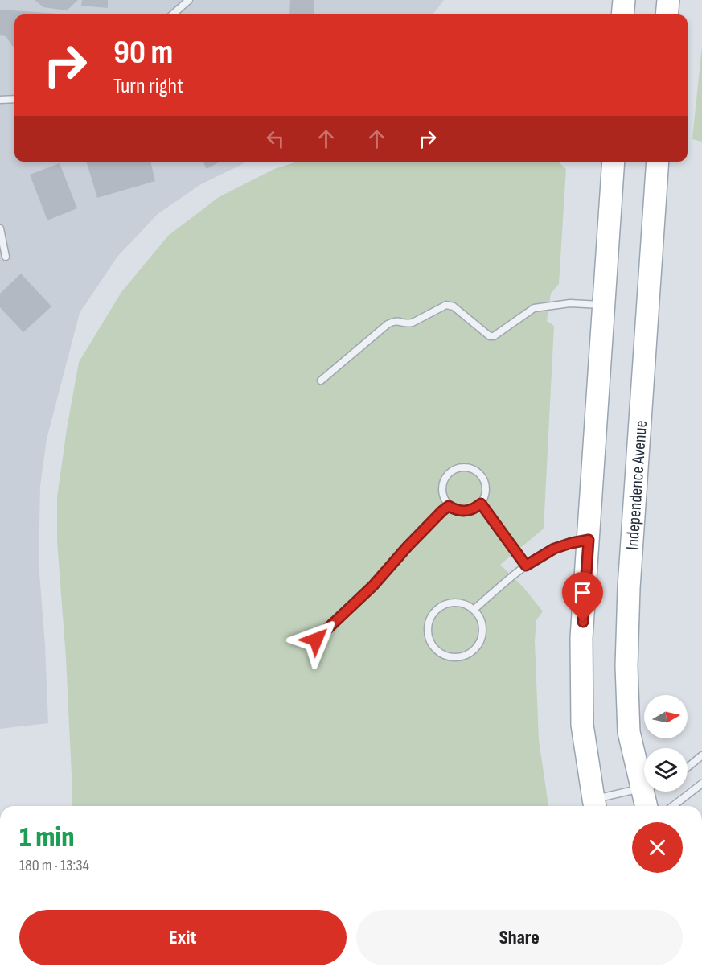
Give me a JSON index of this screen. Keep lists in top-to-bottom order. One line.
{"streets":{"main road":["Independence Avenue"]},"north":"right","page":{"turn":["90 m","Turn right"],"heading":["1 min","180 m · 13:34"],"buttons":["Exit","Share"]}}
